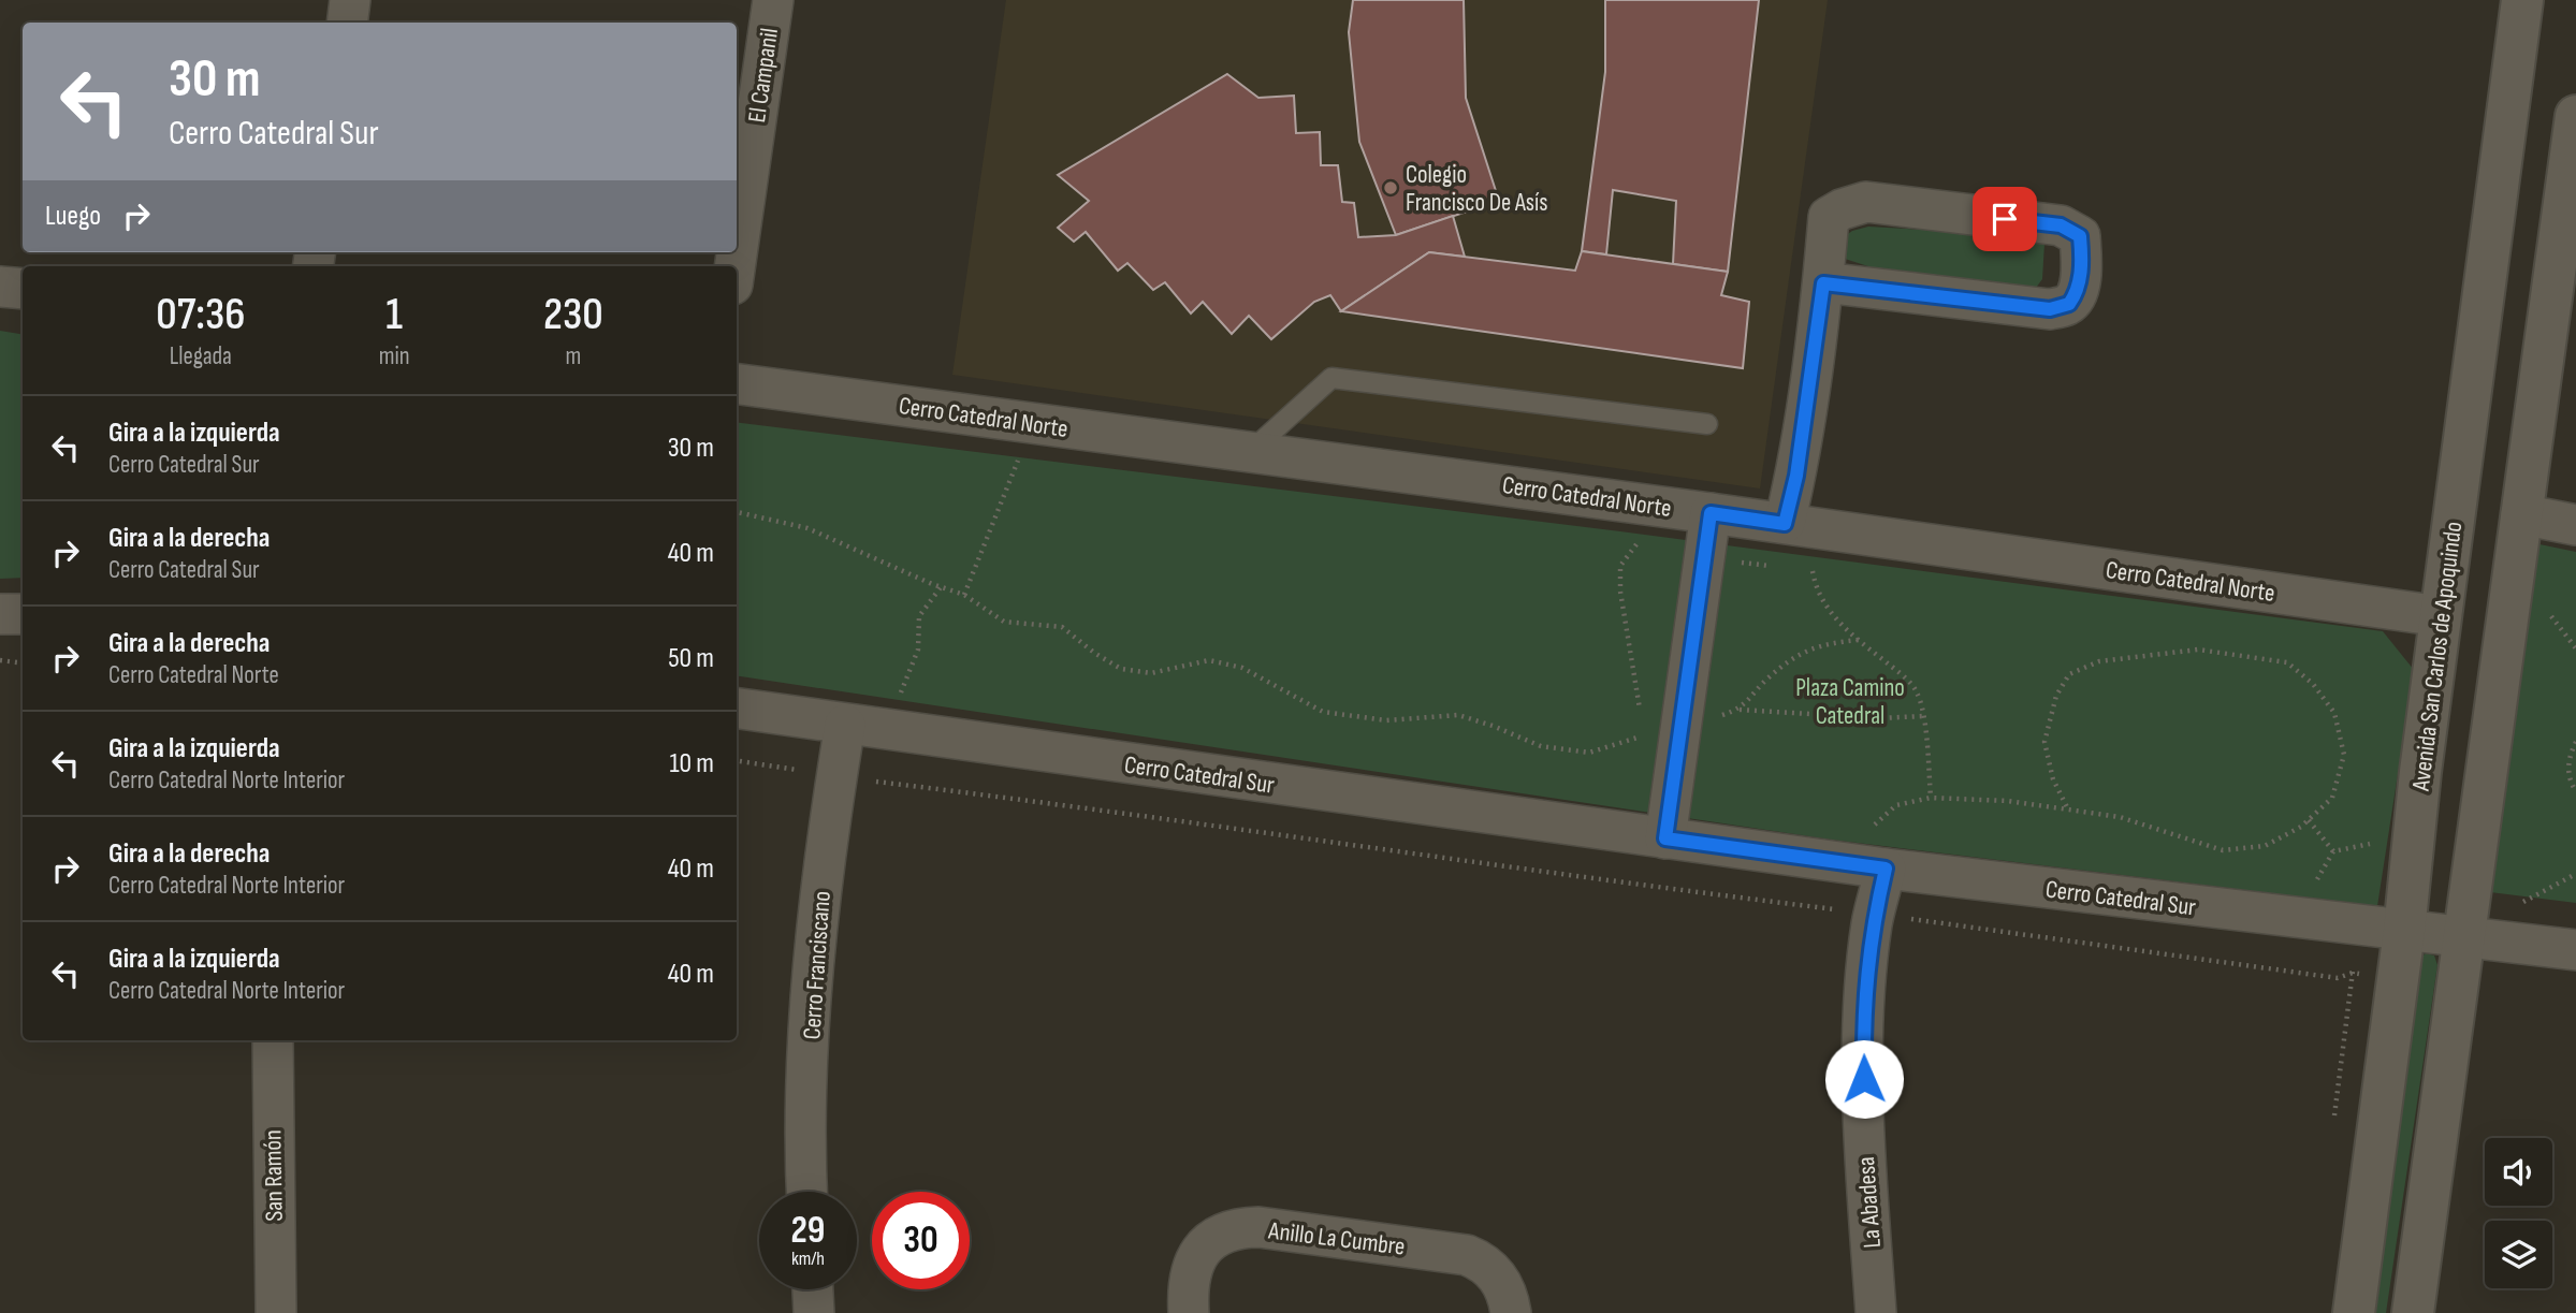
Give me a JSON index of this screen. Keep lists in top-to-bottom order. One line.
{"streets":{"street":["El Campanil","Cerro Catedral Norte","Avenida San Carlos de Apoquindo","Cerro Catedral Sur","Cerro Franciscano","San Ramón","La Abadesa","Anillo La Cumbre"]},"crossings":[["Cerro Catedral Norte","Avenida San Carlos de Apoquindo"],["Avenida San Carlos de Apoquindo","Cerro Catedral Sur"],["Cerro Catedral Sur","Cerro Franciscano"],["Cerro Catedral Sur","La Abadesa"]],"parks":["Plaza Camino Catedral"],"places":["Colegio Francisco De Asís"],"page":{"turn":["30 m","Cerro Catedral Sur"],"then":"Luego","eta":["07:36","Llegada","1","min","230","m"],"list":[{"name":"Gira a la izquierda","note":"Cerro Catedral Sur","value":"30 m"},{"name":"Gira a la derecha","note":"Cerro Catedral Sur","value":"40 m"},{"name":"Gira a la derecha","note":"Cerro Catedral Norte","value":"50 m"},{"name":"Gira a la izquierda","note":"Cerro Catedral Norte Interior","value":"10 m"},{"name":"Gira a la derecha","note":"Cerro Catedral Norte Interior","value":"40 m"},{"name":"Gira a la izquierda","note":"Cerro Catedral Norte Interior","value":"40 m"}],"speed":"29 km/h","limit":"30"}}
